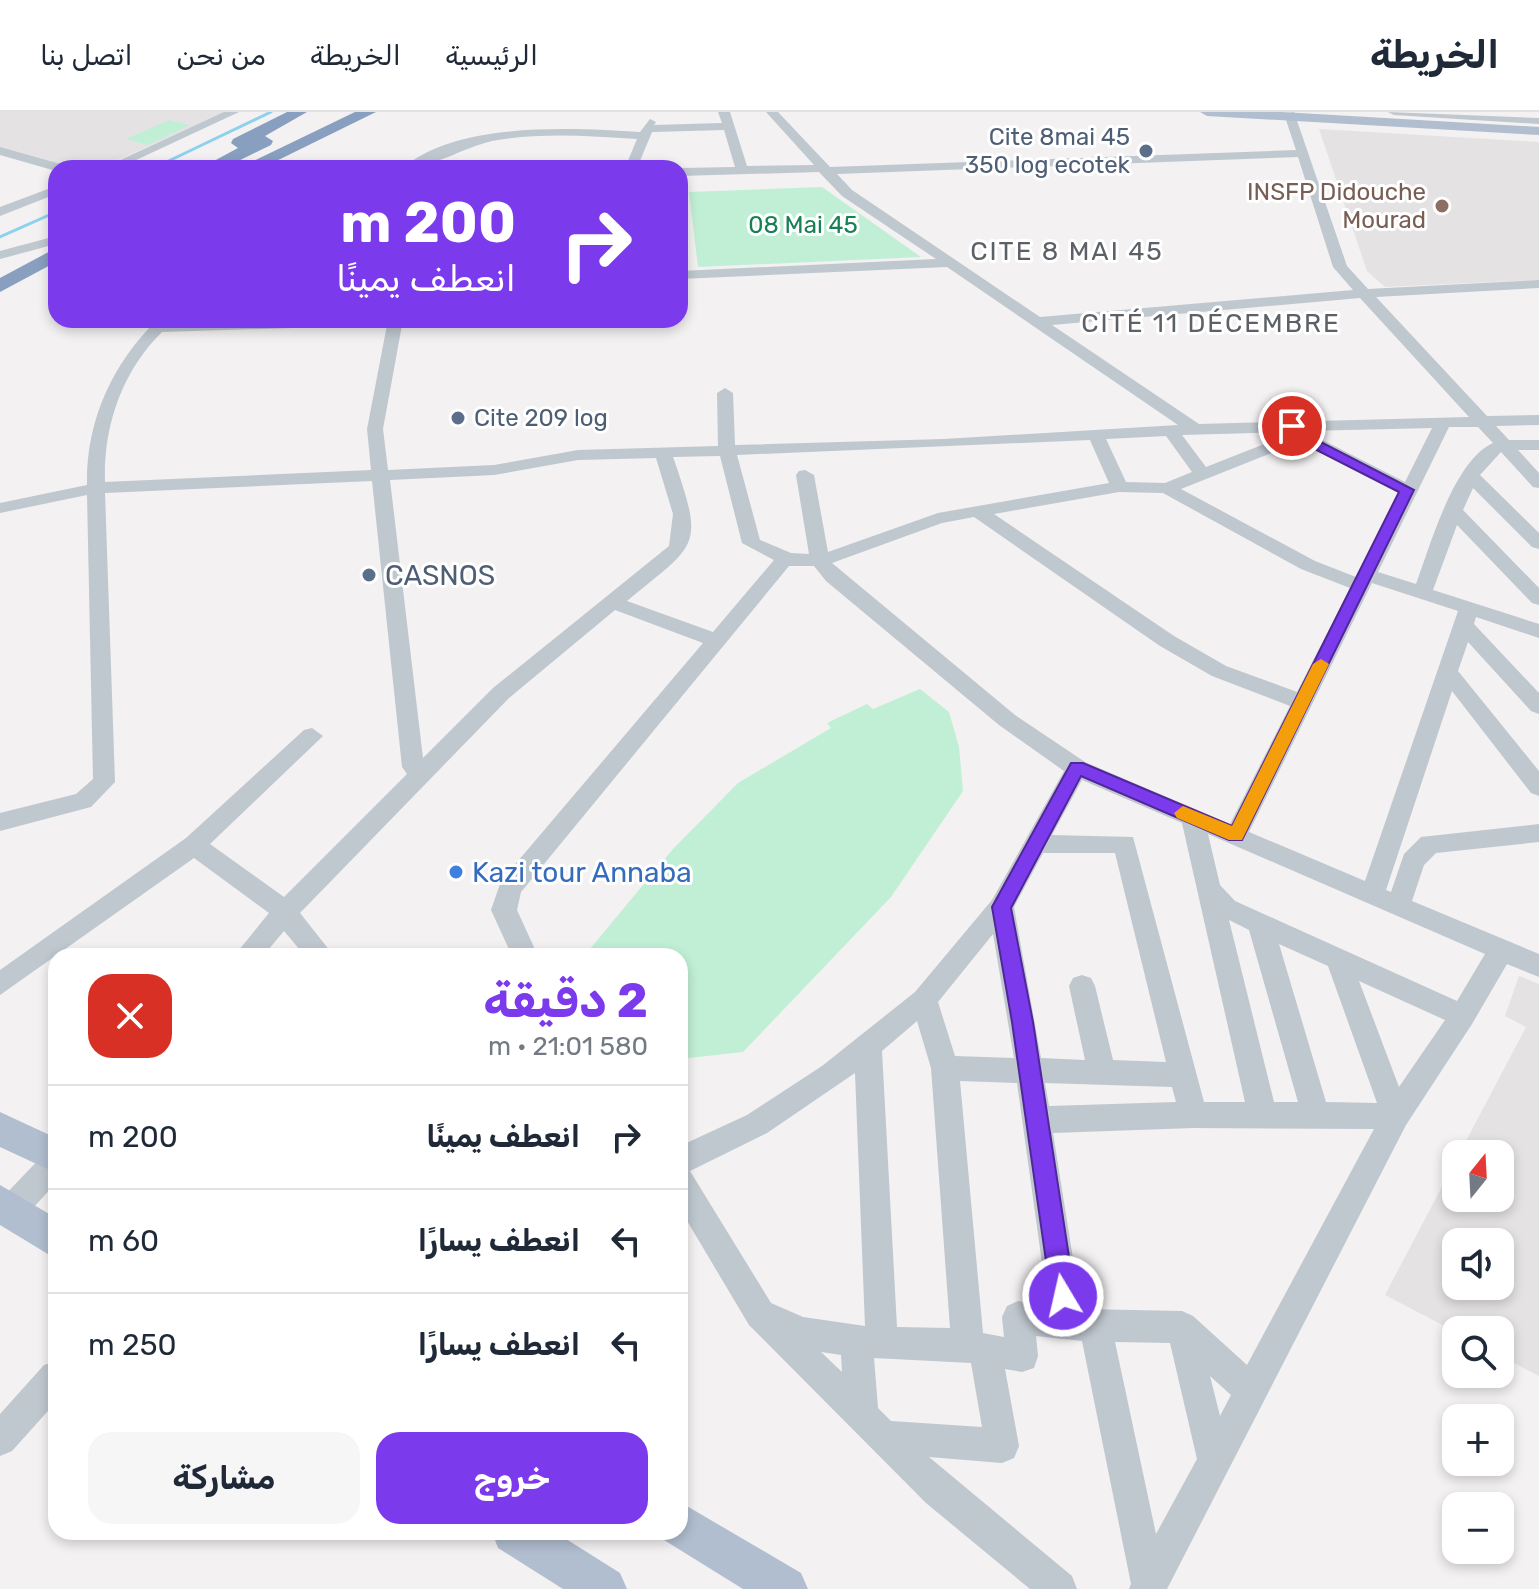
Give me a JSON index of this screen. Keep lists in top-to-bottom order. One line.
{"districts":["CITE 8 MAI 45","CITÉ 11 DÉCEMBRE"],"parks":["08 Mai 45"],"places":["Cite 8mai 45 350 log ecotek","INSFP Didouche Mourad","Cite 209 log","CASNOS","Kazi tour Annaba"],"north":"top","page":{"header":"الخريطة","nav":["الرئيسية","الخريطة","من نحن","اتصل بنا"],"turn":["200 m","انعطف يمينًا"],"heading":["2 دقيقة","580 m · 21:01"],"list":[{"name":"انعطف يمينًا","value":"200 m"},{"name":"انعطف يسارًا","value":"60 m"},{"name":"انعطف يسارًا","value":"250 m"}],"map_buttons":["+","−"],"buttons":["خروج","مشاركة"]}}
